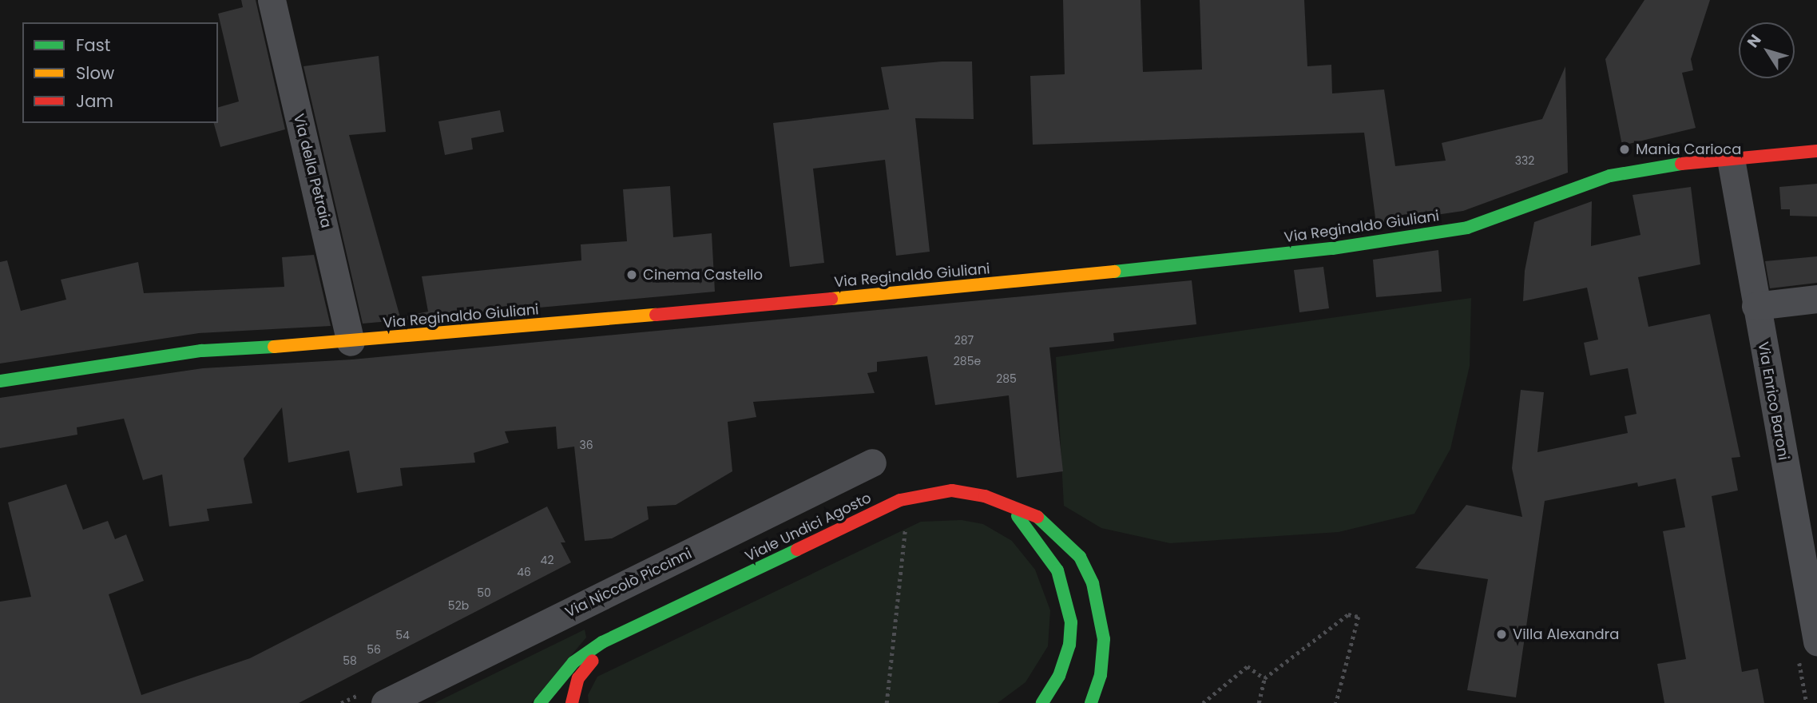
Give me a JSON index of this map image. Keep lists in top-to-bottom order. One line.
{"streets":{"street":["Via della Petraia","Via Reginaldo Giuliani","Via Enrico Baroni","Viale Undici Agosto","Via Niccolò Piccinni"]},"crossings":[["Via della Petraia","Via Reginaldo Giuliani"],["Via Reginaldo Giuliani","Via Enrico Baroni"]],"places":["Mania Carioca","Cinema Castello","Villa Alexandra"],"house_numbers":["332","287","285e","285","36","42","46","50","52b","54","56","58"],"legend":["Fast","Slow","Jam"],"north":"top left"}
